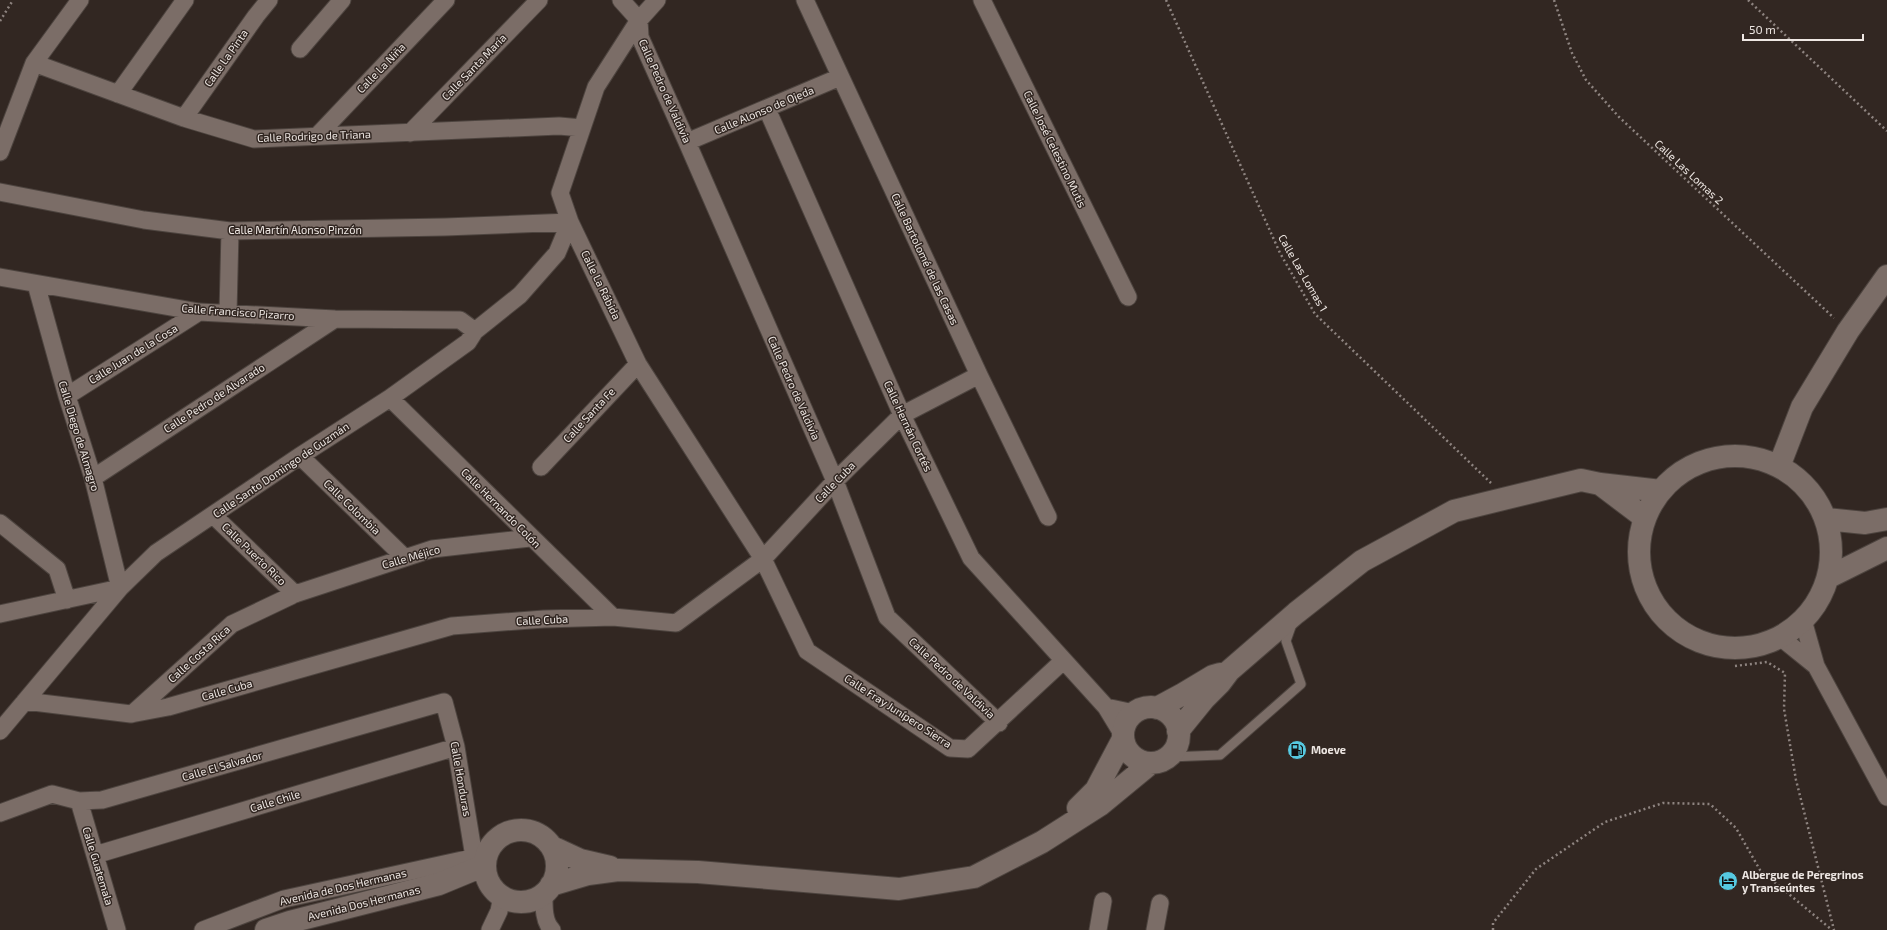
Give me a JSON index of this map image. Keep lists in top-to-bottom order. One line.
{"streets":{"main road":["Avenida Dos Hermanas"],"street":["Calle La Pinta","Calle Santa María","Calle La Niña","Calle Pedro de Valdivia","Calle Alonso de Ojeda","Calle Rodrigo de Triana","Calle José Celestino Mutis","Calle Martín Alonso Pinzón","Calle Bartolomé de las Casas","Calle La Rábida","Calle Francisco Pizarro","Calle Juan de la Cosa","Calle Pedro de Alvarado","Calle Santa Fe","Calle Hernán Cortés","Calle Diego de Almagro","Calle Santo Domingo de Guzmán","Calle Cuba","Calle Colombia","Calle Hernando Colón","Calle Puerto Rico","Calle Méjico","Calle Costa Rica","Calle Fray Junípero Sierra","Calle El Salvador","Calle Honduras","Calle Chile","Calle Guatemala","Avenida de Dos Hermanas"],"path":["Calle Las Lomas 2","Calle Las Lomas 1"]},"crossings":[["Calle La Pinta","Calle Rodrigo de Triana"],["Calle Santa María","Calle Rodrigo de Triana"],["Calle La Niña","Calle Rodrigo de Triana"],["Calle Pedro de Valdivia","Calle Alonso de Ojeda"],["Calle Pedro de Valdivia","Calle La Rábida"],["Calle Pedro de Valdivia","Calle Cuba"],["Calle Pedro de Valdivia","Calle Fray Junípero Sierra"],["Calle Alonso de Ojeda","Calle Bartolomé de las Casas"],["Calle Alonso de Ojeda","Calle Hernán Cortés"],["Calle Rodrigo de Triana","Calle La Rábida"],["Calle Martín Alonso Pinzón","Calle La Rábida"],["Calle Martín Alonso Pinzón","Calle Santo Domingo de Guzmán"],["Calle Bartolomé de las Casas","Calle Cuba"],["Calle La Rábida","Calle Santa Fe"],["Calle La Rábida","Calle Santo Domingo de Guzmán"],["Calle La Rábida","Calle Cuba"],["Calle La Rábida","Calle Fray Junípero Sierra"],["Calle Francisco Pizarro","Calle Juan de la Cosa"],["Calle Francisco Pizarro","Calle Pedro de Alvarado"],["Calle Francisco Pizarro","Calle Diego de Almagro"],["Calle Francisco Pizarro","Calle Santo Domingo de Guzmán"],["Calle Juan de la Cosa","Calle Diego de Almagro"],["Calle Pedro de Alvarado","Calle Diego de Almagro"],["Calle Hernán Cortés","Calle Cuba"],["Calle Hernán Cortés","Calle Fray Junípero Sierra"],["Calle Diego de Almagro","Calle Santo Domingo de Guzmán"],["Calle Santo Domingo de Guzmán","Calle Cuba"],["Calle Santo Domingo de Guzmán","Calle Colombia"],["Calle Santo Domingo de Guzmán","Calle Hernando Colón"],["Calle Santo Domingo de Guzmán","Calle Puerto Rico"],["Calle Cuba","Calle Hernando Colón"],["Calle Cuba","Calle Costa Rica"],["Calle Cuba","Calle Fray Junípero Sierra"],["Calle Colombia","Calle Méjico"],["Calle Hernando Colón","Calle Méjico"],["Calle Puerto Rico","Calle Méjico"],["Calle Puerto Rico","Calle Costa Rica"],["Calle Méjico","Calle Costa Rica"],["Calle El Salvador","Calle Honduras"],["Calle El Salvador","Calle Guatemala"],["Calle Honduras","Calle Chile"],["Calle Honduras","Avenida de Dos Hermanas"],["Calle Honduras","Avenida Dos Hermanas"],["Calle Chile","Calle Guatemala"],["Avenida de Dos Hermanas","Avenida Dos Hermanas"]],"places":{"fuel station":["Moeve"],"hotel":["Albergue de Peregrinos y Transeúntes"]},"scale_bar":"50 m"}
